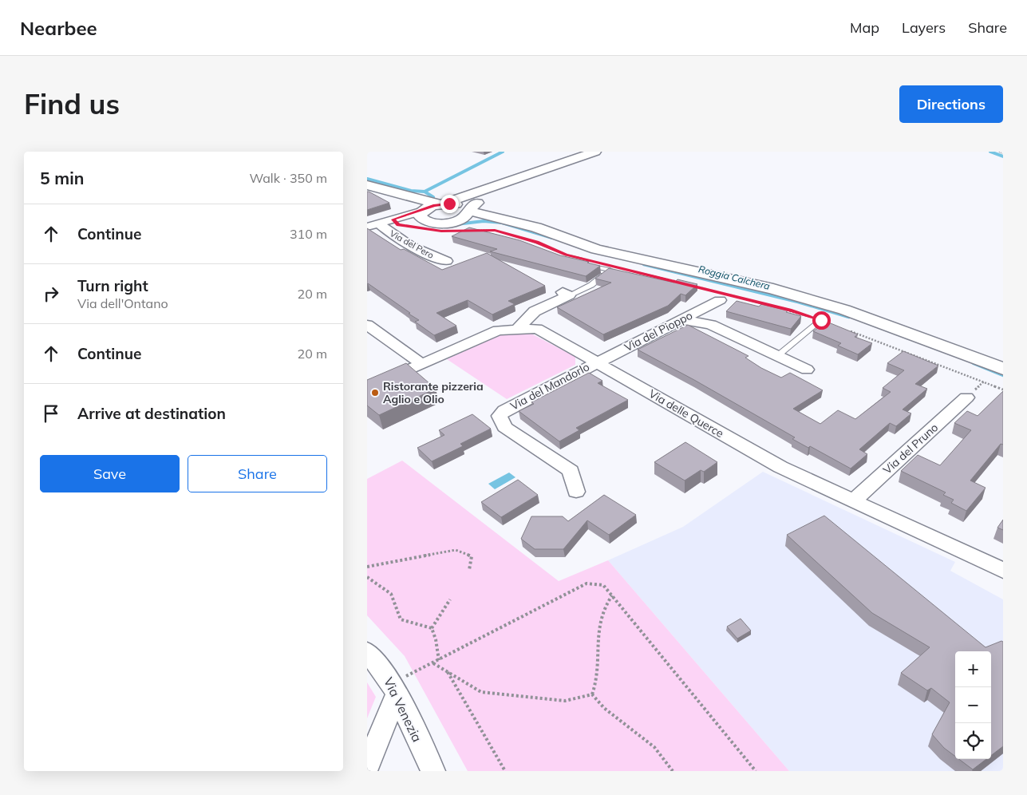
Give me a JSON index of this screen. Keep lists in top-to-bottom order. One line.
{"streets":{"street":["Via del Pero","Via del Pioppo","Via del Mandorlo","Via delle Querce","Via del Pruno","Via Venezia"]},"crossings":[["Via del Pioppo","Via del Mandorlo"],["Via del Pioppo","Via delle Querce"],["Via del Mandorlo","Via delle Querce"],["Via delle Querce","Via del Pruno"]],"water":["Roggia Calchera"],"places":["Ristorante pizzeria Aglio e Olio"],"page":{"header":"Nearbee","nav":["Map","Layers","Share"],"buttons":["Directions",["Save","Share"]],"title":"Find us","heading":["5 min","Walk · 350 m"],"list":[["Continue","310 m"],["Turn right","Via dell'Ontano","20 m"],["Continue","20 m"],"Arrive at destination"],"map_buttons":["+","−"]}}
